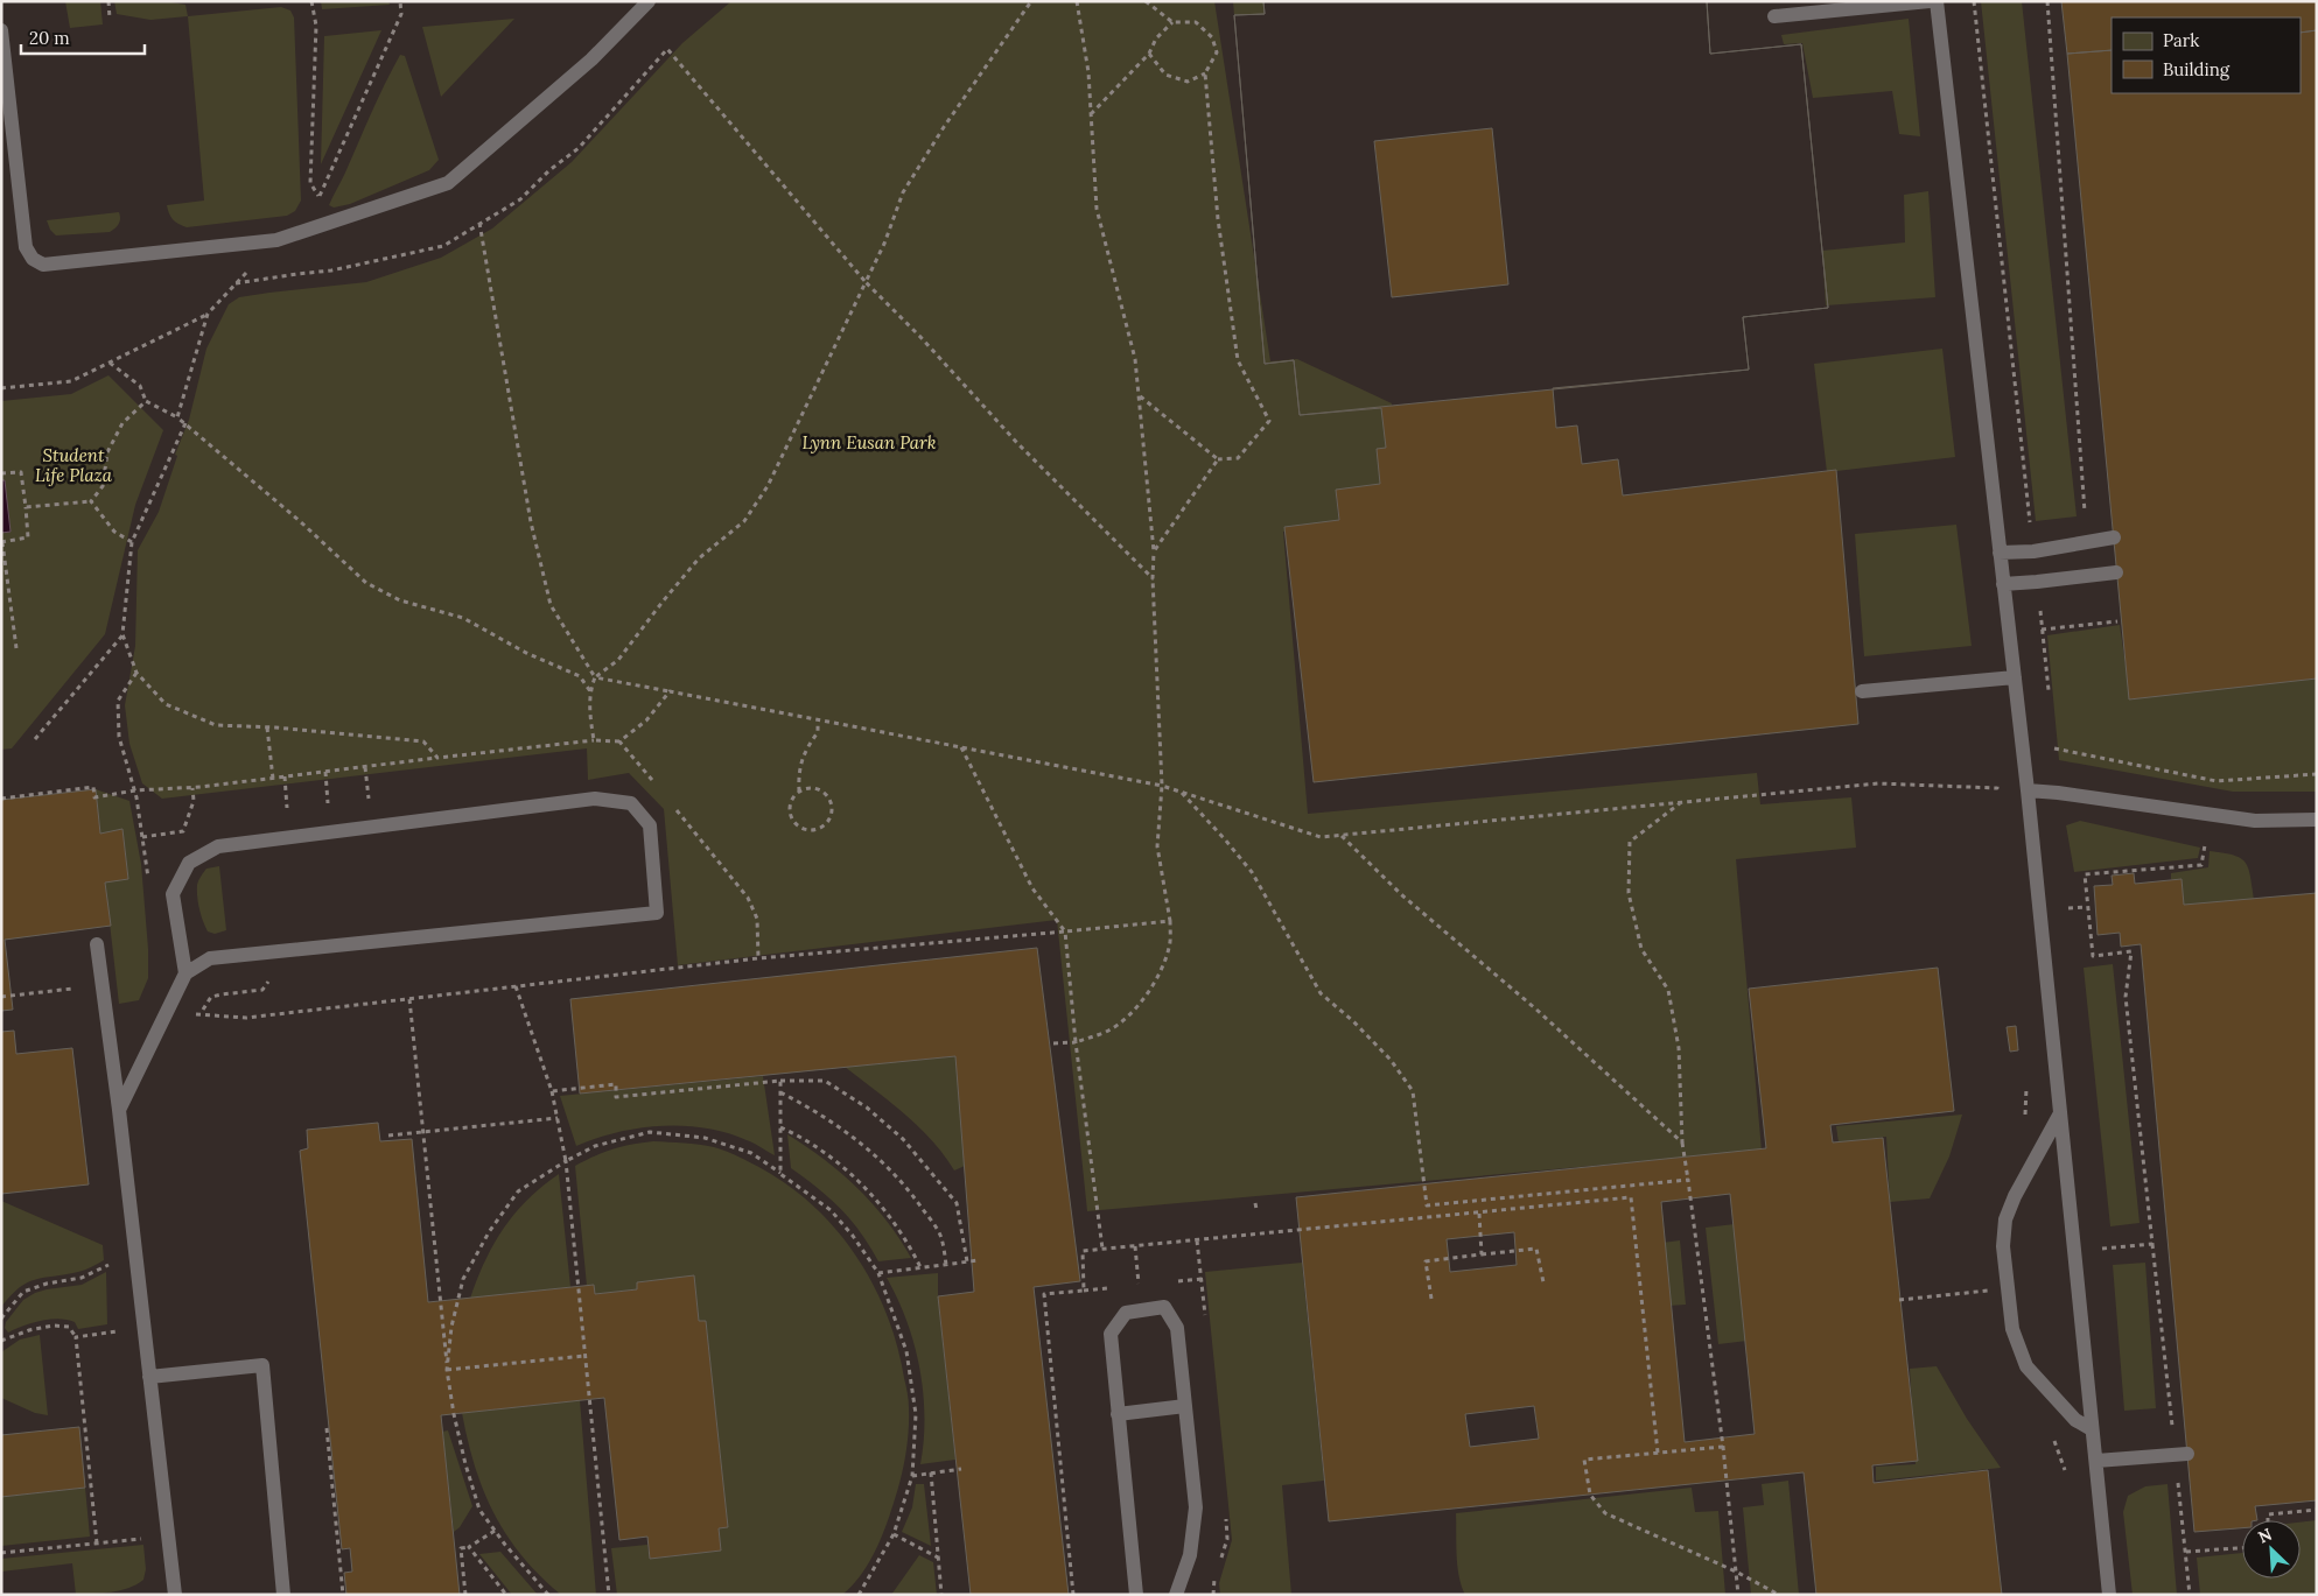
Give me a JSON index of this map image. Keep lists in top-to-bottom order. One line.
{"parks":["Lynn Eusan Park","Student Life Plaza"],"legend":["Park","Building"],"scale_bar":"20 m","north":"top left"}
